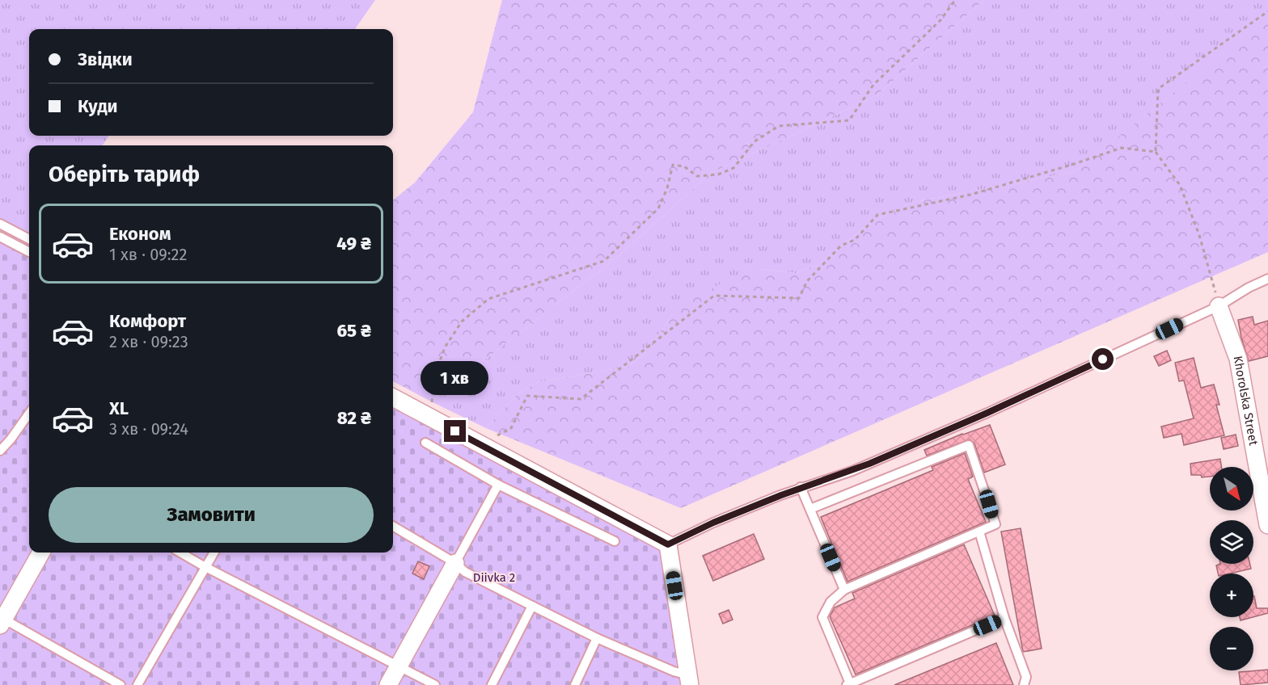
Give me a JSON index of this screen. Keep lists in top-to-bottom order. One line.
{"streets":{"street":["Khorolska Street"]},"parks":["Diivka 2"],"north":"bottom right","page":{"banner":["Звідки","Куди"],"heading":"Оберіть тариф","list":[{"name":"Економ","note":"1 хв · 09:22","value":"49 ₴"},{"name":"Комфорт","note":"2 хв · 09:23","value":"65 ₴"},{"name":"XL","note":"3 хв · 09:24","value":"82 ₴"}],"bubble":"1 хв","map_buttons":["+","−"],"buttons":"Замовити"}}
